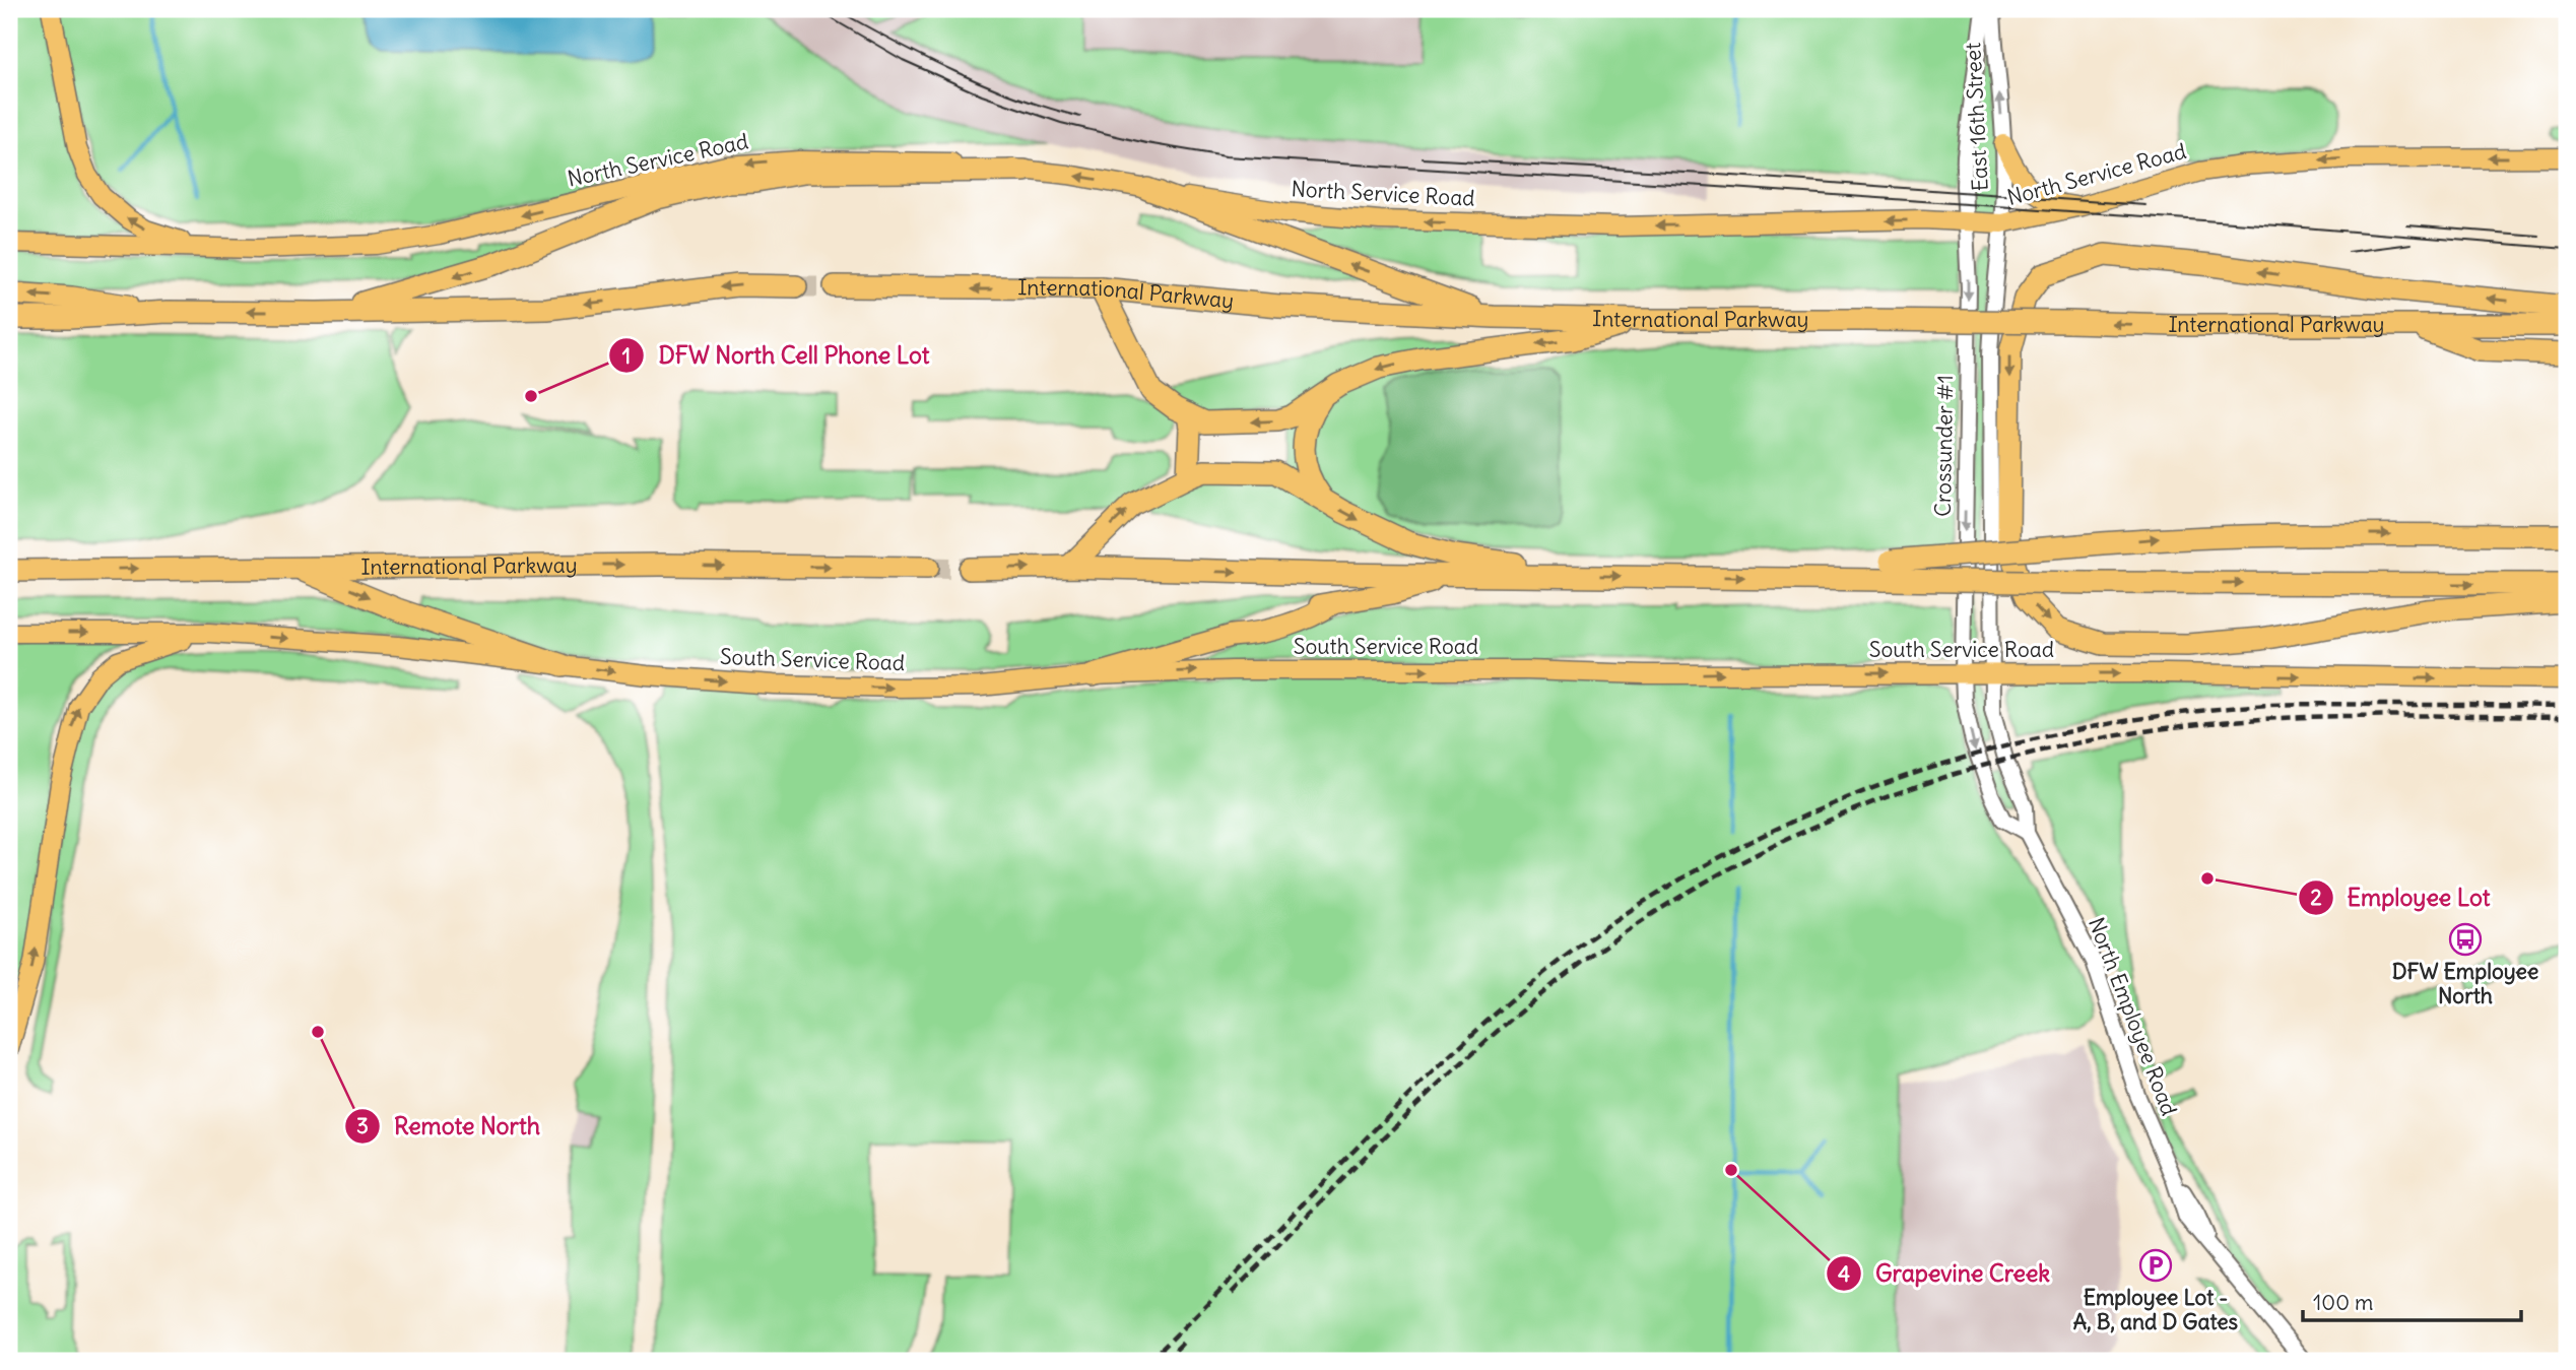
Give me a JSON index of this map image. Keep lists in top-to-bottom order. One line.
{"streets":{"highway":["International Parkway"],"main road":["North Service Road","South Service Road"],"street":["East 16th Street","Crossunder #1","North Employee Road"]},"crossings":[["East 16th Street","North Service Road"],["East 16th Street","Crossunder #1"],["North Service Road","Crossunder #1"],["Crossunder #1","South Service Road"],["Crossunder #1","North Employee Road"],["South Service Road","North Employee Road"]],"one_way":["North Service Road","South Service Road"],"places":{"other":["DFW North Cell Phone Lot","Employee Lot","Remote North","Grapevine Creek"],"bus stop":["DFW Employee North"],"parking":["Employee Lot - A, B, and D Gates"]},"scale_bar":"100 m"}
